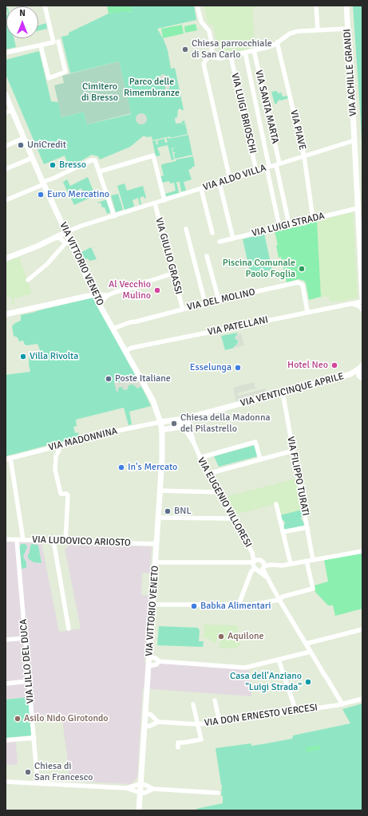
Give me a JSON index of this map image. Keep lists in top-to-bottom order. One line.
{"streets":{"main road":["VIA ACHILLE GRANDI","VIA VITTORIO VENETO","VIA VENTICINQUE APRILE"],"street":["VIA SANTA MARTA","VIA LUIGI BRIOSCHI","VIA PIAVE","VIA ALDO VILLA","VIA LUIGI STRADA","VIA GIULIO GRASSI","VIA DEL MOLINO","VIA PATELLANI","VIA MADONNINA","VIA FILIPPO TURATI","VIA EUGENIO VILLORESI","VIA LUDOVICO ARIOSTO","VIA LILLO DEL DUCA","VIA DON ERNESTO VERCESI"]},"crossings":[["VIA ACHILLE GRANDI","VIA ALDO VILLA"],["VIA ACHILLE GRANDI","VIA LUIGI STRADA"],["VIA SANTA MARTA","VIA ALDO VILLA"],["VIA SANTA MARTA","VIA LUIGI STRADA"],["VIA LUIGI BRIOSCHI","VIA ALDO VILLA"],["VIA PIAVE","VIA ALDO VILLA"],["VIA PIAVE","VIA LUIGI STRADA"],["VIA ALDO VILLA","VIA GIULIO GRASSI"],["VIA ALDO VILLA","VIA VITTORIO VENETO"],["VIA GIULIO GRASSI","VIA DEL MOLINO"],["VIA VITTORIO VENETO","VIA DEL MOLINO"],["VIA VITTORIO VENETO","VIA PATELLANI"],["VIA VITTORIO VENETO","VIA VENTICINQUE APRILE"],["VIA VITTORIO VENETO","VIA MADONNINA"],["VIA VITTORIO VENETO","VIA LUDOVICO ARIOSTO"],["VIA VITTORIO VENETO","VIA DON ERNESTO VERCESI"],["VIA DEL MOLINO","VIA PATELLANI"],["VIA VENTICINQUE APRILE","VIA MADONNINA"],["VIA VENTICINQUE APRILE","VIA FILIPPO TURATI"],["VIA VENTICINQUE APRILE","VIA EUGENIO VILLORESI"],["VIA LUDOVICO ARIOSTO","VIA LILLO DEL DUCA"]],"parks":["Parco delle Rimembranze","Cimitero di Bresso"],"places":["Chiesa parrocchiale di San Carlo","UniCredit","Bresso","Euro Mercatino","Piscina Comunale Paolo Foglia","Al Vecchio Mulino","Villa Rivolta","Hotel Neo","Esselunga","Poste Italiane","Chiesa della Madonna del Pilastrello","In's Mercato","BNL","Babka Alimentari","Aquilone","Casa dell'Anziano \"Luigi Strada\"","Asilo Nido Girotondo","Chiesa di San Francesco"],"north":"top"}
